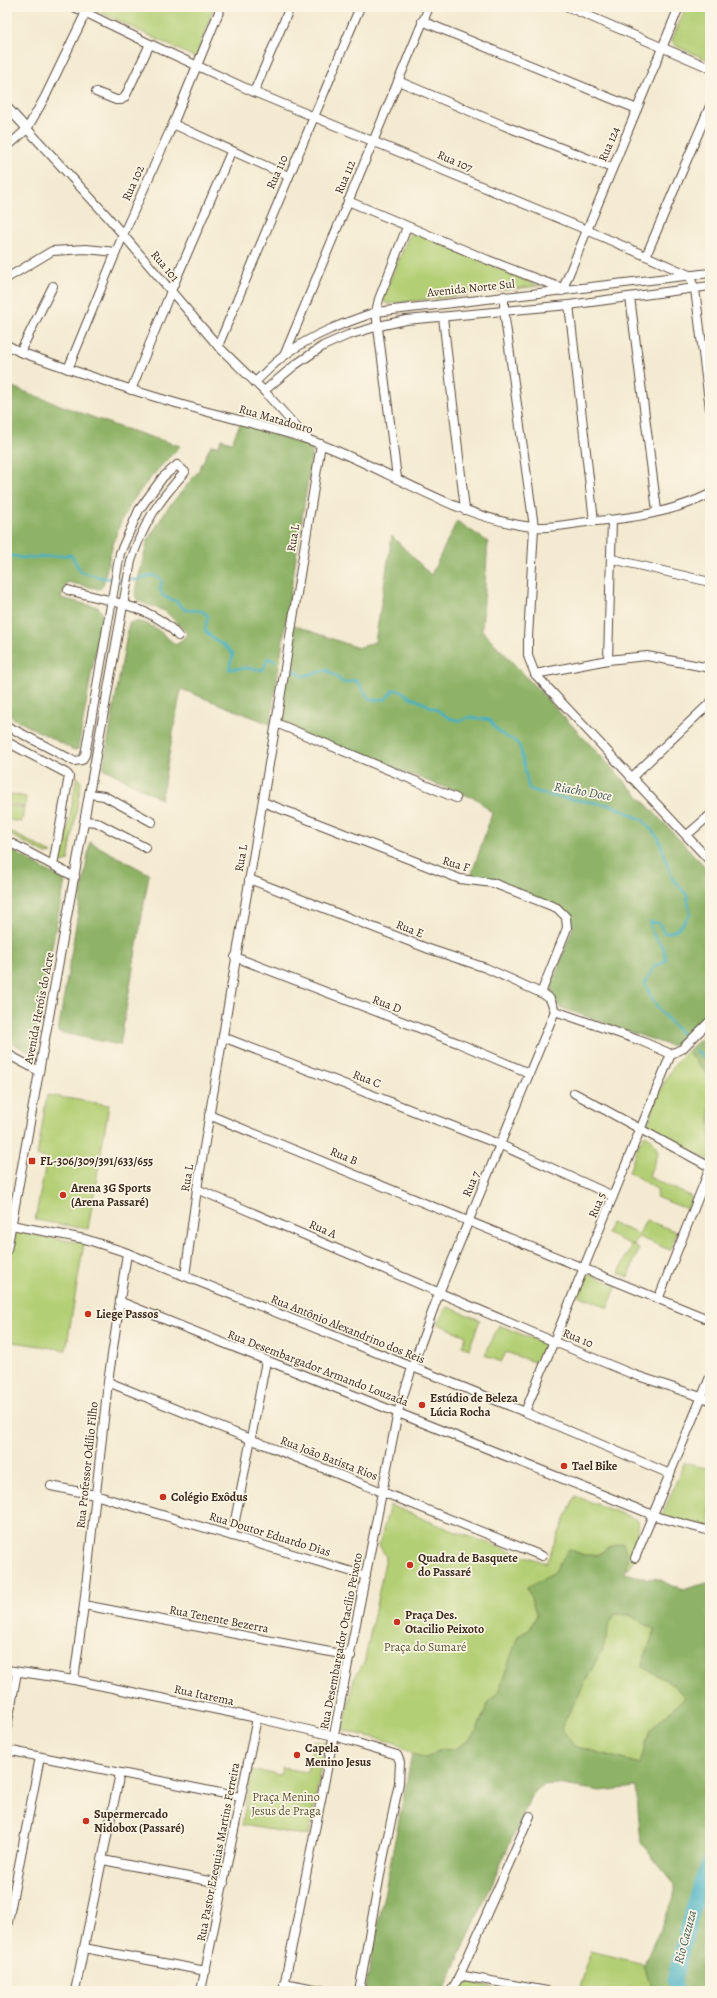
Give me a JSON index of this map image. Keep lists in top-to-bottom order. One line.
{"streets":{"street":["Rua 124","Rua 107","Rua 110","Rua 112","Rua 102","Rua 101","Avenida Norte Sul","Rua Matadouro","Rua L","Rua F","Rua E","Rua D","Avenida Heróis do Acre","Rua C","Rua B","Rua 7","Rua 5","Rua A","Rua Antônio Alexandrino dos Reis","Rua 10","Rua Desembargador Armando Louzada","Rua João Batista Rios","Rua Professor Odílio Filho","Rua Doutor Eduardo Dias","Rua Tenente Bezerra","Rua Desembargador Otacílio Peixoto","Rua Itarema","Rua Pastor Ezequias Martins Ferreira"]},"crossings":[["Rua 124","Rua 107"],["Rua 124","Avenida Norte Sul"],["Rua 107","Rua 110"],["Rua 107","Rua 112"],["Rua 107","Rua 102"],["Rua 107","Avenida Norte Sul"],["Rua 110","Rua 101"],["Rua 112","Avenida Norte Sul"],["Rua 102","Rua 101"],["Rua 102","Rua Matadouro"],["Rua 101","Avenida Norte Sul"],["Rua 101","Rua Matadouro"],["Rua Matadouro","Rua L"],["Rua L","Rua F"],["Rua L","Rua E"],["Rua L","Rua D"],["Rua L","Rua C"],["Rua L","Rua B"],["Rua L","Rua A"],["Rua L","Rua Antônio Alexandrino dos Reis"],["Rua F","Rua E"],["Rua E","Rua 7"],["Rua D","Rua 7"],["Avenida Heróis do Acre","Rua Antônio Alexandrino dos Reis"],["Rua C","Rua 7"],["Rua C","Rua 5"],["Rua B","Rua 7"],["Rua B","Rua 5"],["Rua 7","Rua A"],["Rua 7","Rua Antônio Alexandrino dos Reis"],["Rua 7","Rua 10"],["Rua 7","Rua Desembargador Otacílio Peixoto"],["Rua 5","Rua Antônio Alexandrino dos Reis"],["Rua 5","Rua 10"],["Rua A","Rua 10"],["Rua Antônio Alexandrino dos Reis","Rua Professor Odílio Filho"],["Rua Antônio Alexandrino dos Reis","Rua Desembargador Otacílio Peixoto"],["Rua Desembargador Armando Louzada","Rua Professor Odílio Filho"],["Rua Desembargador Armando Louzada","Rua Desembargador Otacílio Peixoto"],["Rua João Batista Rios","Rua Professor Odílio Filho"],["Rua João Batista Rios","Rua Desembargador Otacílio Peixoto"],["Rua Professor Odílio Filho","Rua Doutor Eduardo Dias"],["Rua Professor Odílio Filho","Rua Tenente Bezerra"],["Rua Professor Odílio Filho","Rua Itarema"],["Rua Doutor Eduardo Dias","Rua Desembargador Otacílio Peixoto"],["Rua Tenente Bezerra","Rua Desembargador Otacílio Peixoto"],["Rua Desembargador Otacílio Peixoto","Rua Itarema"],["Rua Itarema","Rua Pastor Ezequias Martins Ferreira"]],"water":["Riacho Doce","Rio Cazuza"],"parks":["Praça do Sumaré","Praça Menino Jesus de Praga"],"places":{"transit":["FL-306/309/391/633/655"],"other":["Arena 3G Sports (Arena Passaré)","Liege Passos","Estúdio de Beleza Lúcia Rocha","Tael Bike","Colégio Exôdus","Quadra de Basquete do Passaré","Praça Des. Otacilio Peixoto","Capela Menino Jesus","Supermercado Nidobox (Passaré)"]}}
